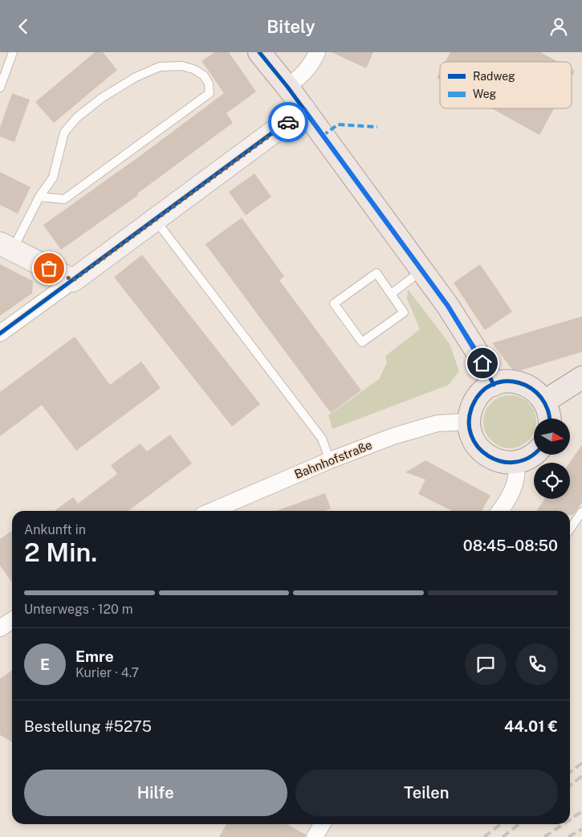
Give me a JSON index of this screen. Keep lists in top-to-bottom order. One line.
{"streets":{"street":["Bahnhofstraße"]},"legend":["Radweg","Weg"],"north":"right","page":{"header":"Bitely","heading":["2 Min.","Ankunft in","08:45–08:50"],"panel":["Emre","Kurier · 4.7","Bestellung #5275","44.01 €"],"bar":"Unterwegs · 120 m","round":"E","buttons":["Hilfe","Teilen"]}}
